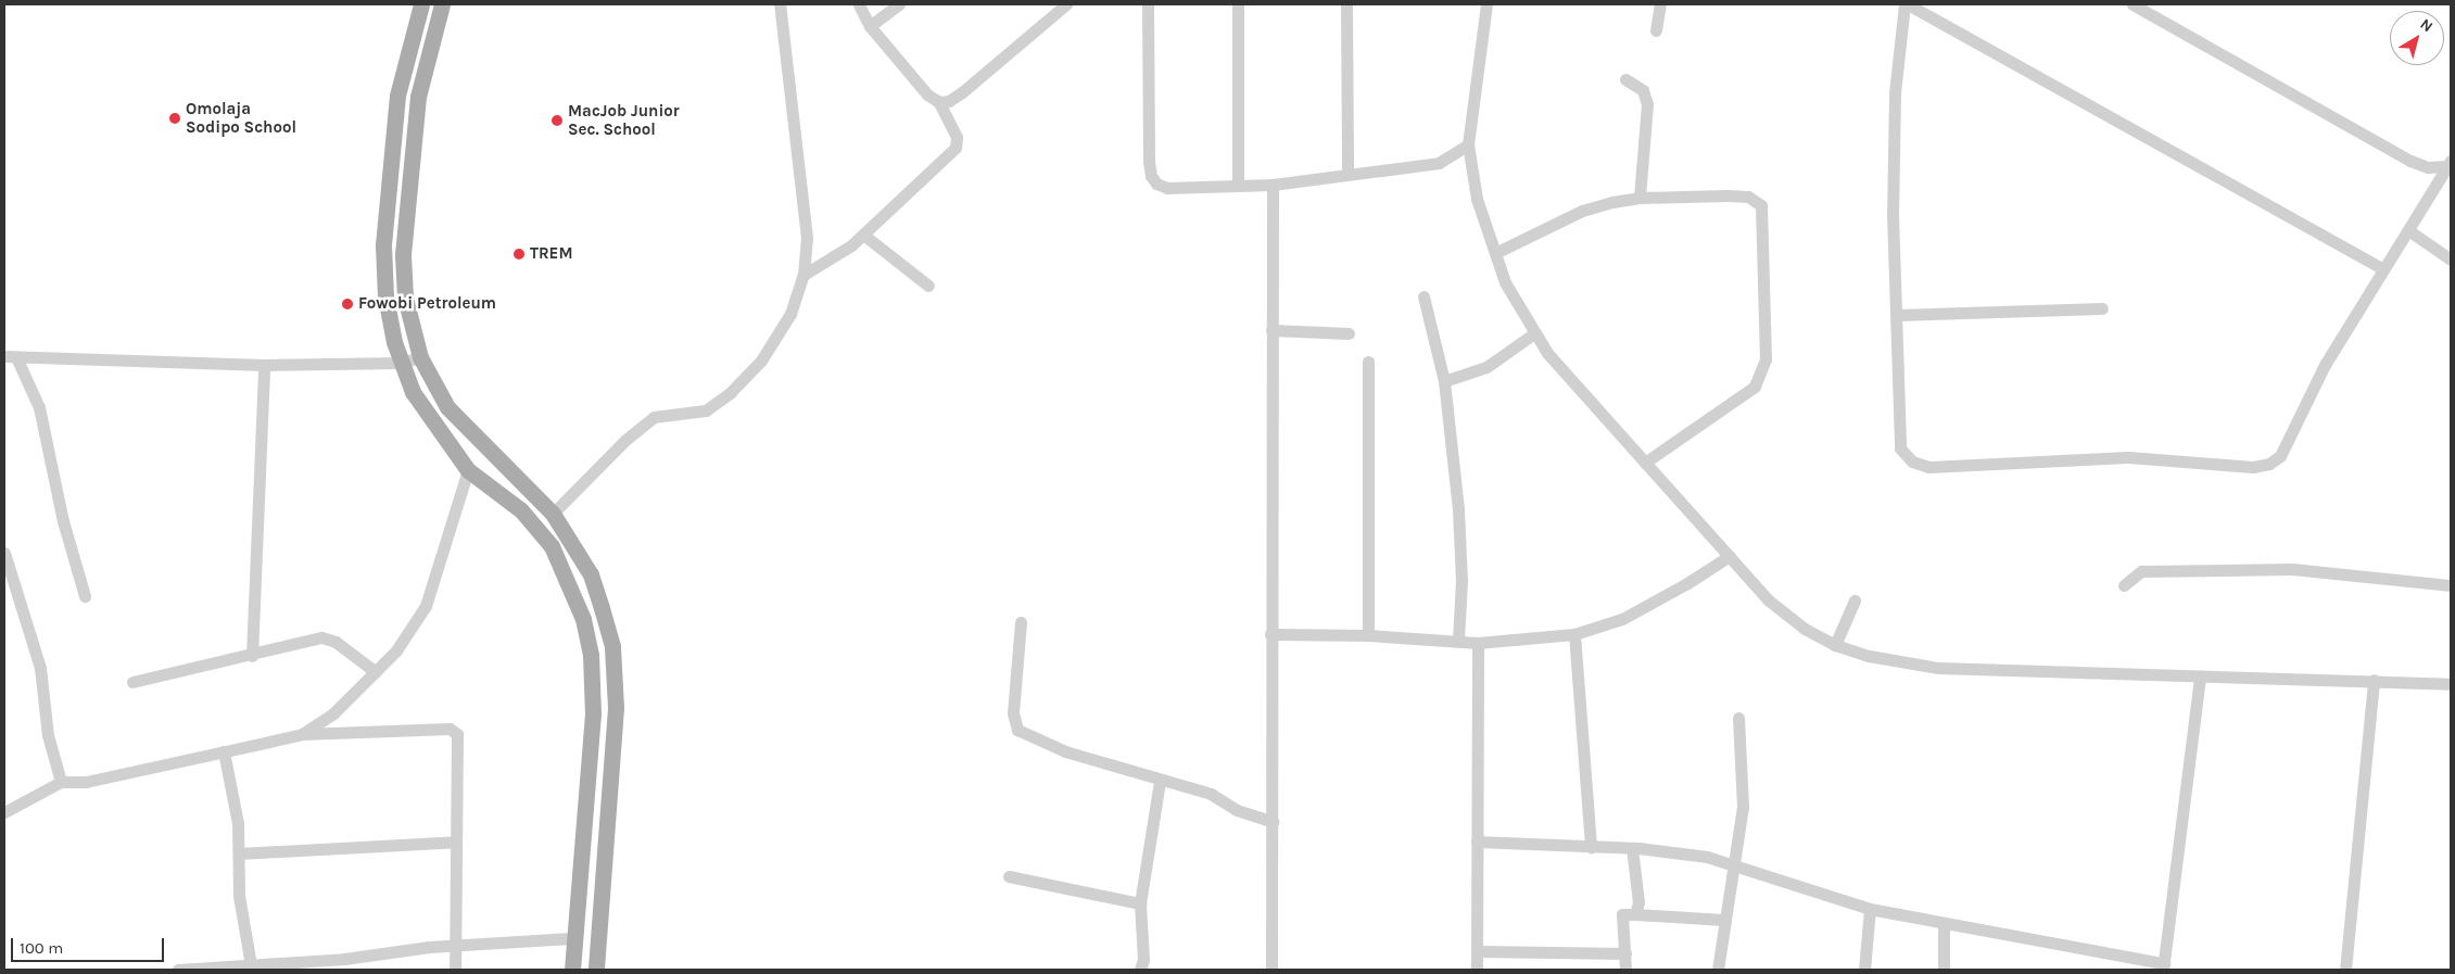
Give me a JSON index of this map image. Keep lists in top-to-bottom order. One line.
{"places":["Omolaja Sodipo School","MacJob Junior Sec. School","TREM","Fowobi Petroleum"],"scale_bar":"100 m","north":"top right"}
